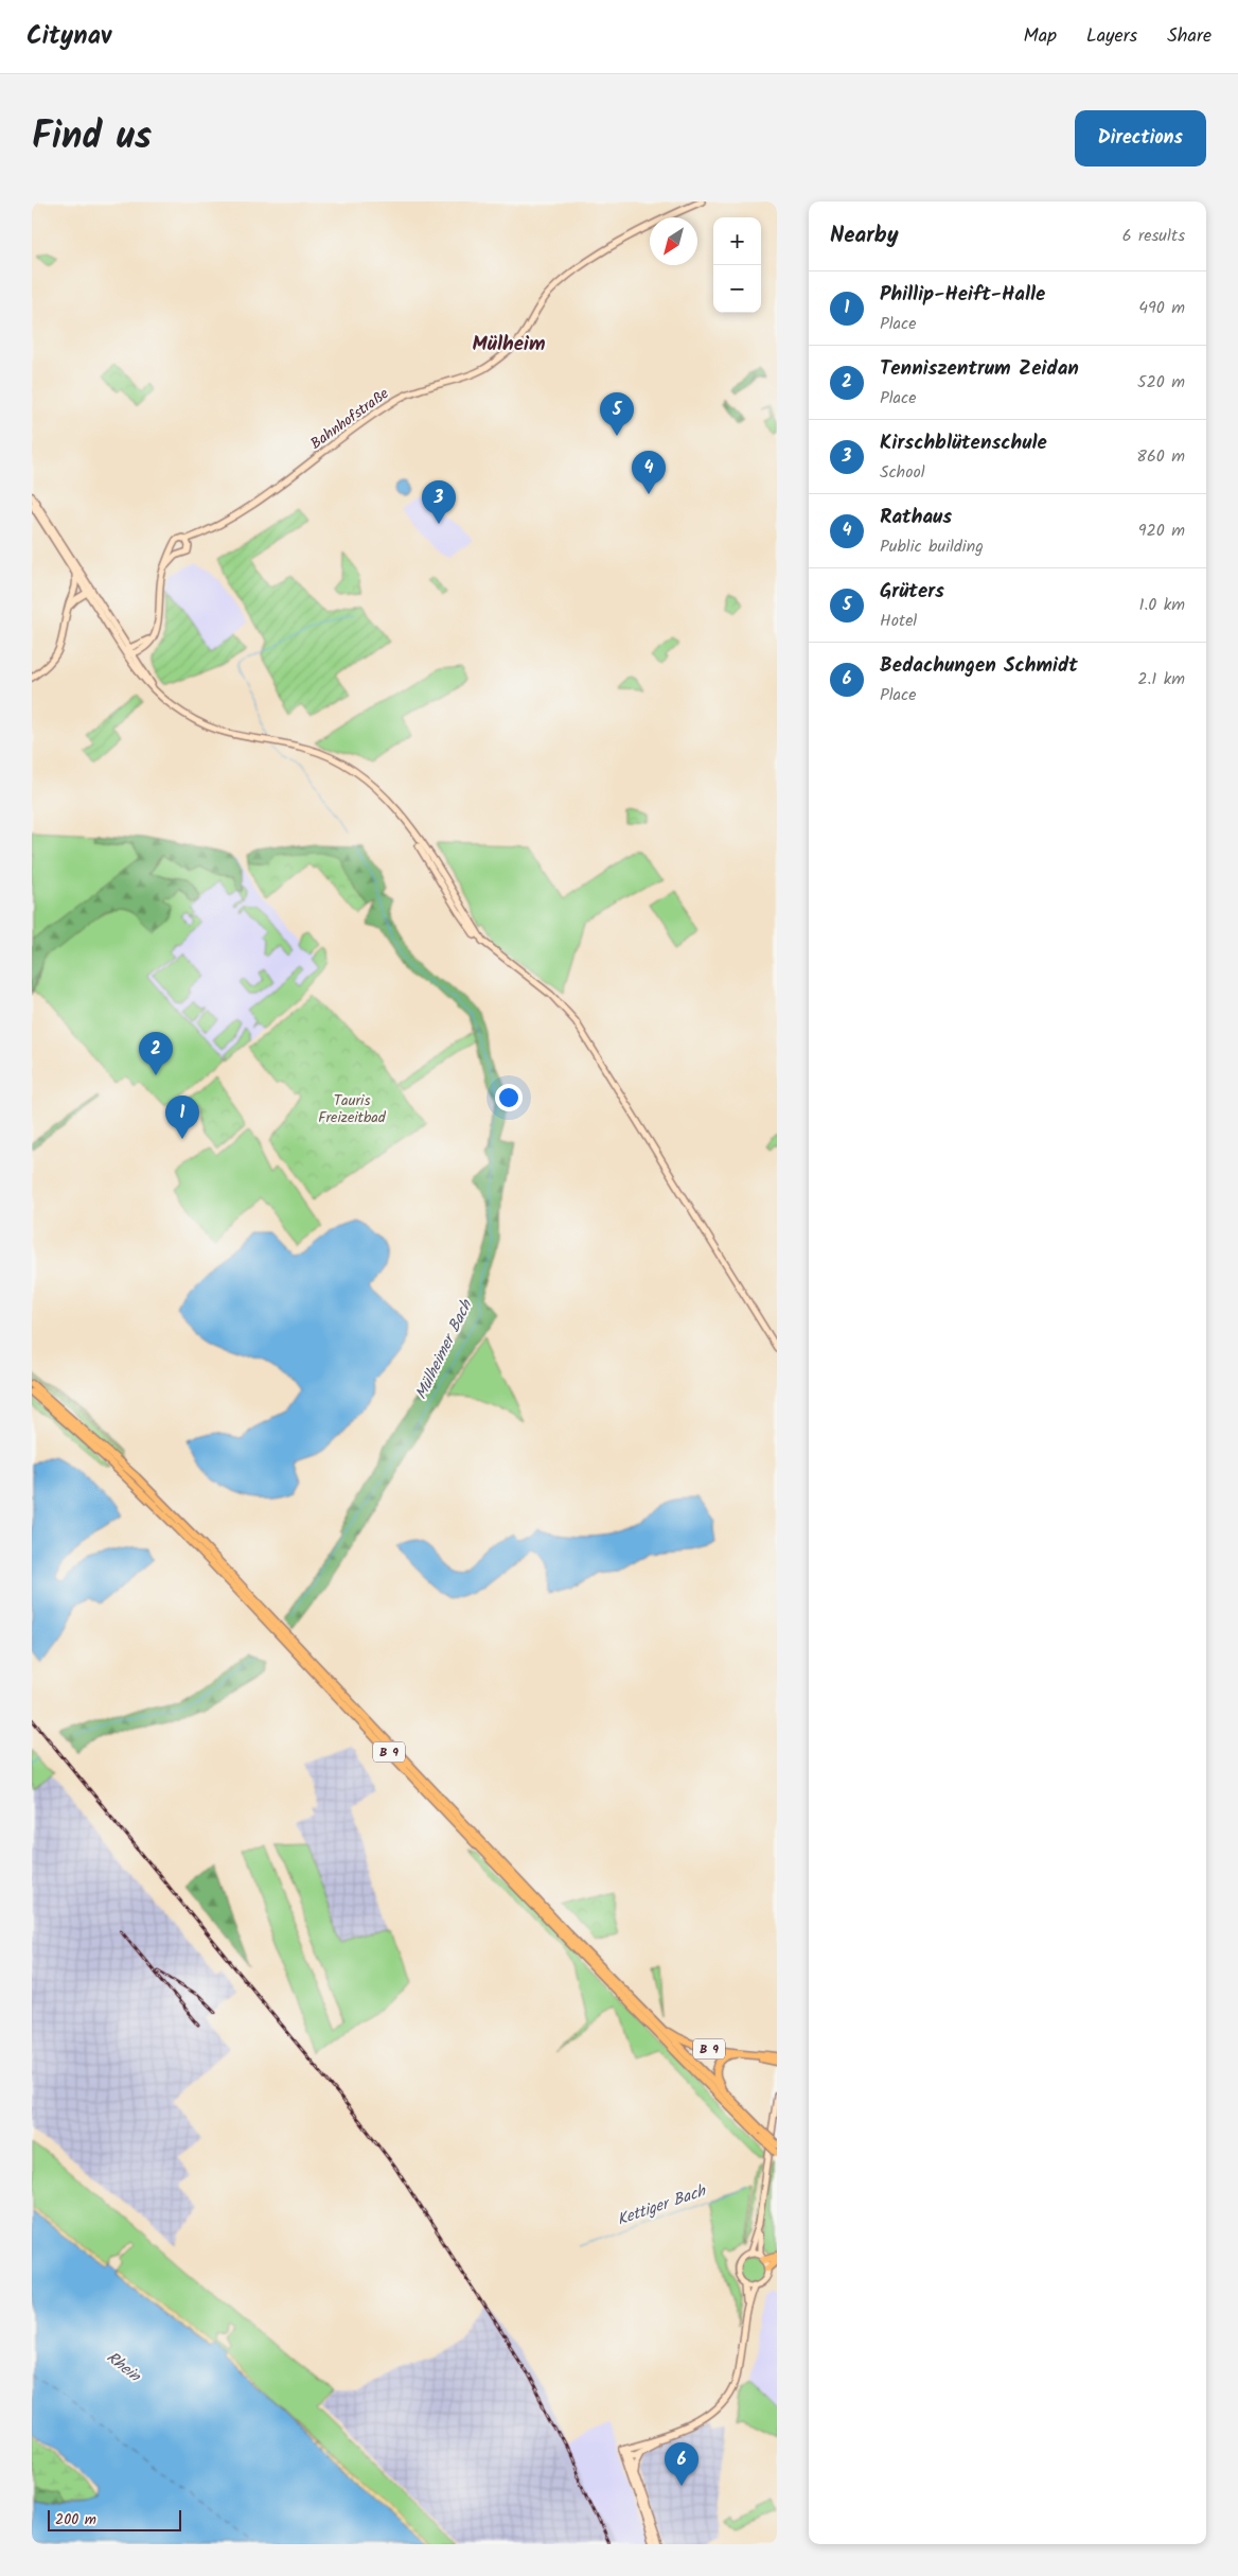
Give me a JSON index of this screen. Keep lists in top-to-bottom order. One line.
{"streets":{"highway":["B 9"],"main road":["Bahnhofstraße"]},"districts":["Mülheim"],"water":["Mülheimer Bach","Kettiger Bach","Rhein"],"parks":["Tauris Freizeitbad"],"scale_bar":"200 m","north":"bottom left","page":{"header":"Citynav","nav":["Map","Layers","Share"],"title":"Find us","buttons":"Directions","heading":["Nearby","6 results"],"map_buttons":["+","−"],"list":[{"mark":"1","name":"Phillip-Heift-Halle","note":"Place","value":"490 m"},{"mark":"2","name":"Tenniszentrum Zeidan","note":"Place","value":"520 m"},{"mark":"3","name":"Kirschblütenschule","note":"School","value":"860 m"},{"mark":"4","name":"Rathaus","note":"Public building","value":"920 m"},{"mark":"5","name":"Grüters","note":"Hotel","value":"1.0 km"},{"mark":"6","name":"Bedachungen Schmidt","note":"Place","value":"2.1 km"}],"pins":["5","4","3","2","1","6"],"scale":"200 m"}}
